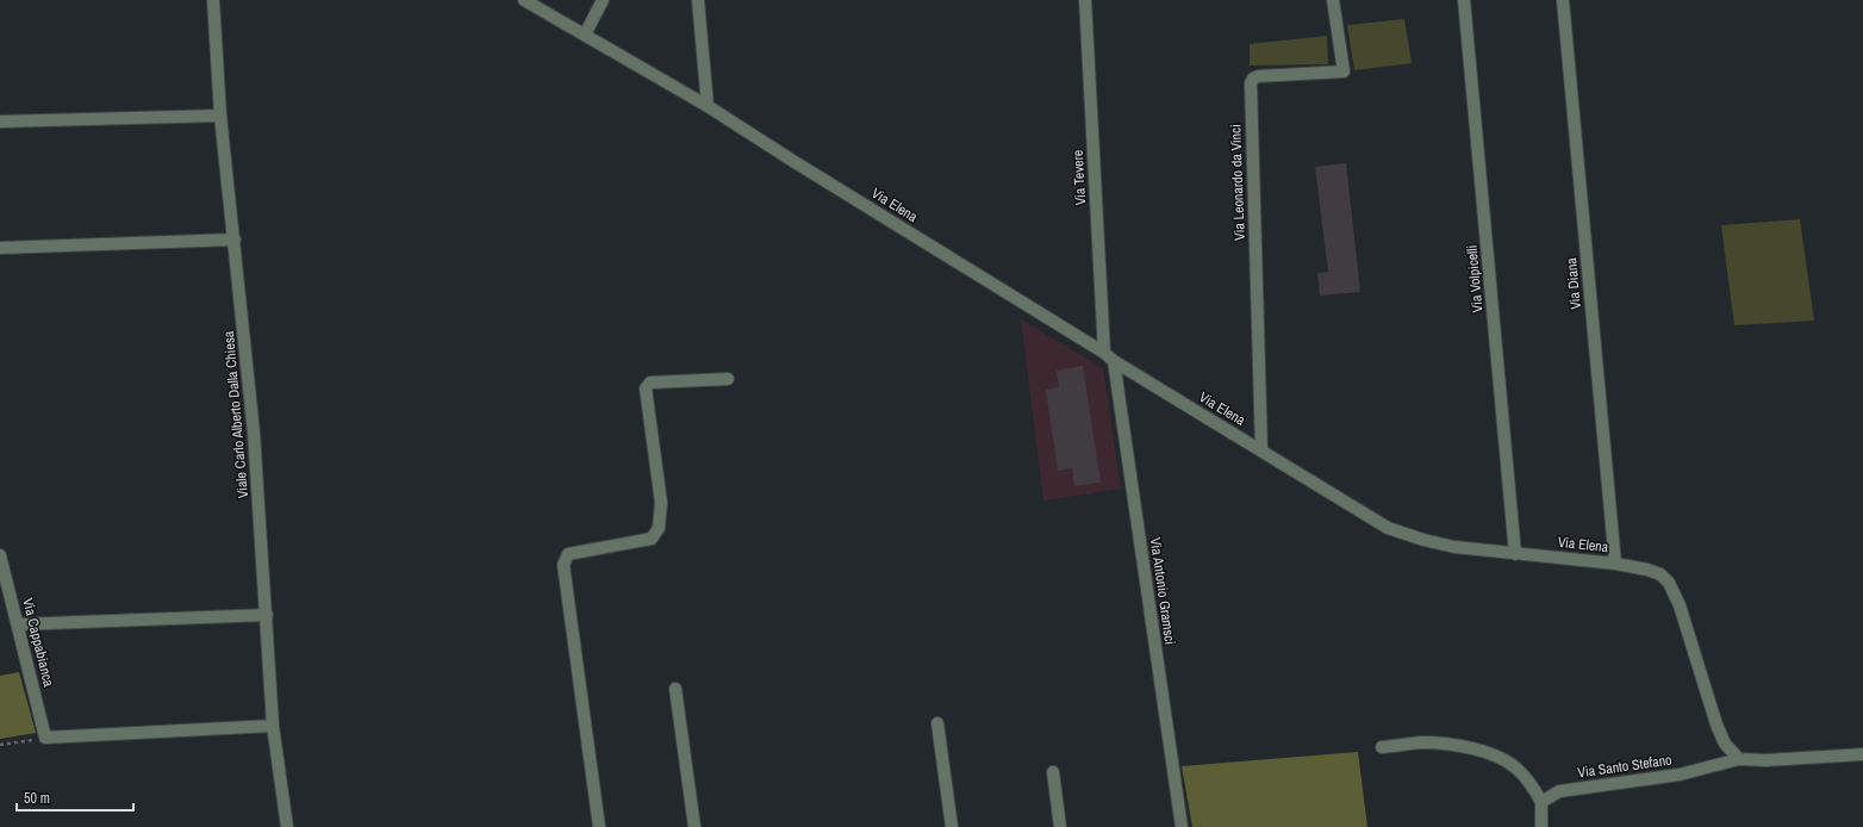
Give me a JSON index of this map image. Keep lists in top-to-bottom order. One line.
{"streets":{"street":["Via Tevere","Via Leonardo da Vinci","Via Elena","Via Volpicelli","Via Diana","Viale Carlo Alberto Dalla Chiesa","Via Antonio Gramsci","Via Cappabianca","Via Santo Stefano"]},"crossings":[["Via Tevere","Via Elena"],["Via Tevere","Via Antonio Gramsci"],["Via Leonardo da Vinci","Via Elena"],["Via Elena","Via Volpicelli"],["Via Elena","Via Diana"],["Via Elena","Via Antonio Gramsci"],["Via Elena","Via Santo Stefano"]],"scale_bar":"50 m"}
